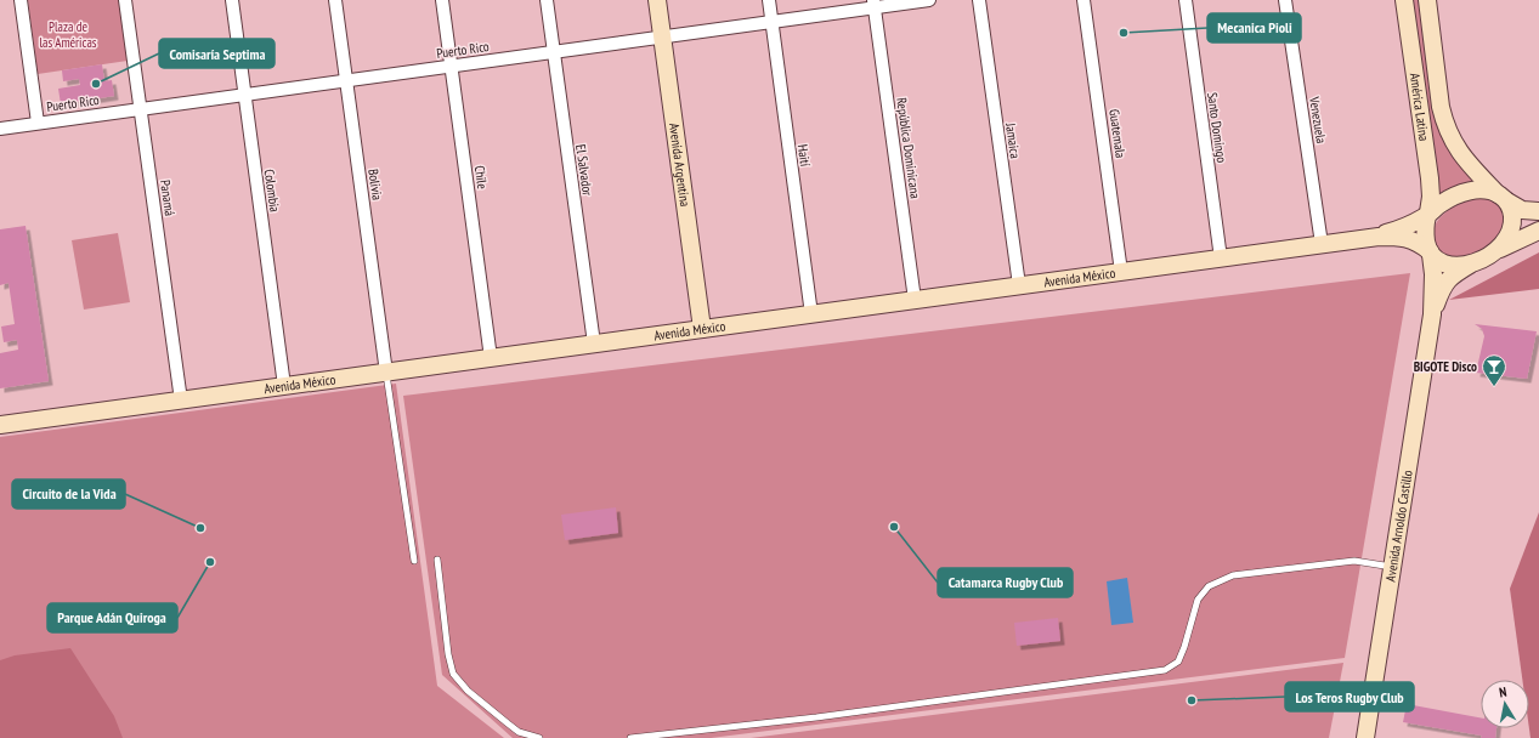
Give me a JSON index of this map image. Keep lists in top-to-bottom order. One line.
{"streets":{"main road":["América Latina","Avenida Argentina","Avenida México","Avenida Arnoldo Castillo"],"street":["Puerto Rico","Venezuela","Santo Domingo","Guatemala","Jamaica","República Dominicana","Haití","El Salvador","Chile","Bolivia","Colombia","Panamá"]},"crossings":[["Puerto Rico","República Dominicana"],["Puerto Rico","Haití"],["Puerto Rico","Avenida Argentina"],["Puerto Rico","El Salvador"],["Puerto Rico","Chile"],["Puerto Rico","Bolivia"],["Puerto Rico","Colombia"],["Puerto Rico","Panamá"],["América Latina","Avenida México"],["América Latina","Avenida Arnoldo Castillo"],["Venezuela","Avenida México"],["Santo Domingo","Avenida México"],["Guatemala","Avenida México"],["Jamaica","Avenida México"],["República Dominicana","Avenida México"],["Haití","Avenida México"],["Avenida Argentina","Avenida México"],["El Salvador","Avenida México"],["Chile","Avenida México"],["Bolivia","Avenida México"],["Colombia","Avenida México"],["Panamá","Avenida México"],["Avenida México","Avenida Arnoldo Castillo"]],"parks":["Plaza de las Américas"],"places":{"other":["Mecanica Pioli","Comisaría Septima","Catamarca Rugby Club","Circuito de la Vida","Parque Adán Quiroga","Los Teros Rugby Club"],"bar":["BIGOTE Disco"]},"north":"top"}
